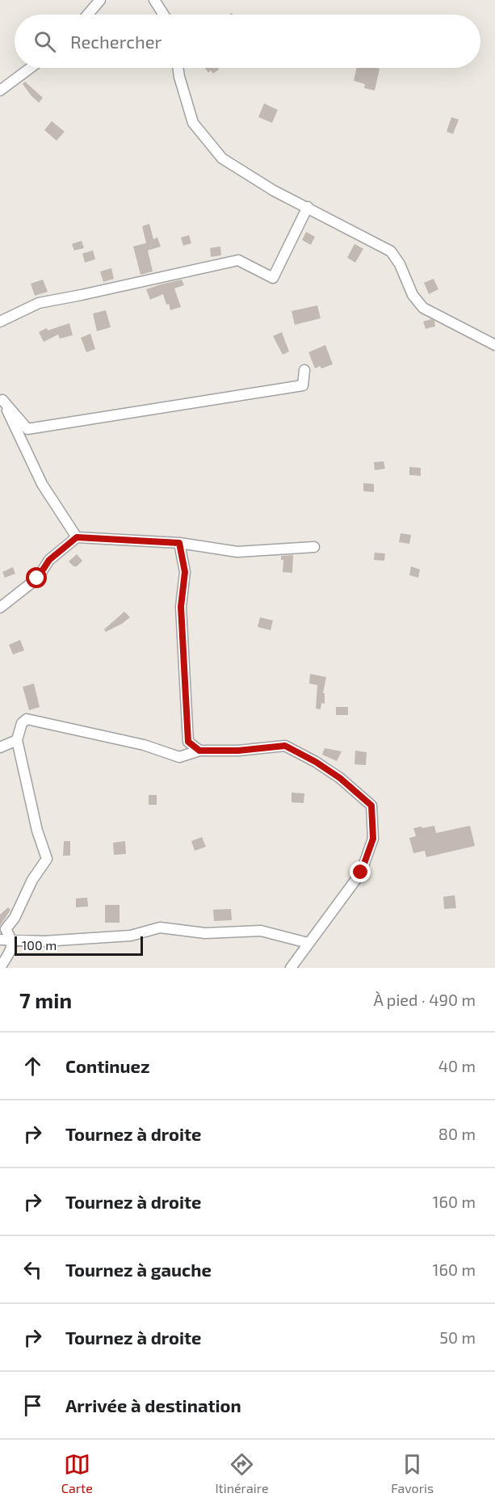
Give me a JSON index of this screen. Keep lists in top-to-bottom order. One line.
{"scale_bar":"100 m","page":{"search":"Rechercher","scale":"100 m","heading":["7 min","À pied · 490 m"],"list":[["Continuez","40 m"],["Tournez à droite","80 m"],["Tournez à droite","160 m"],["Tournez à gauche","160 m"],["Tournez à droite","50 m"],"Arrivée à destination"],"nav":["Carte","Itinéraire","Favoris"]}}
